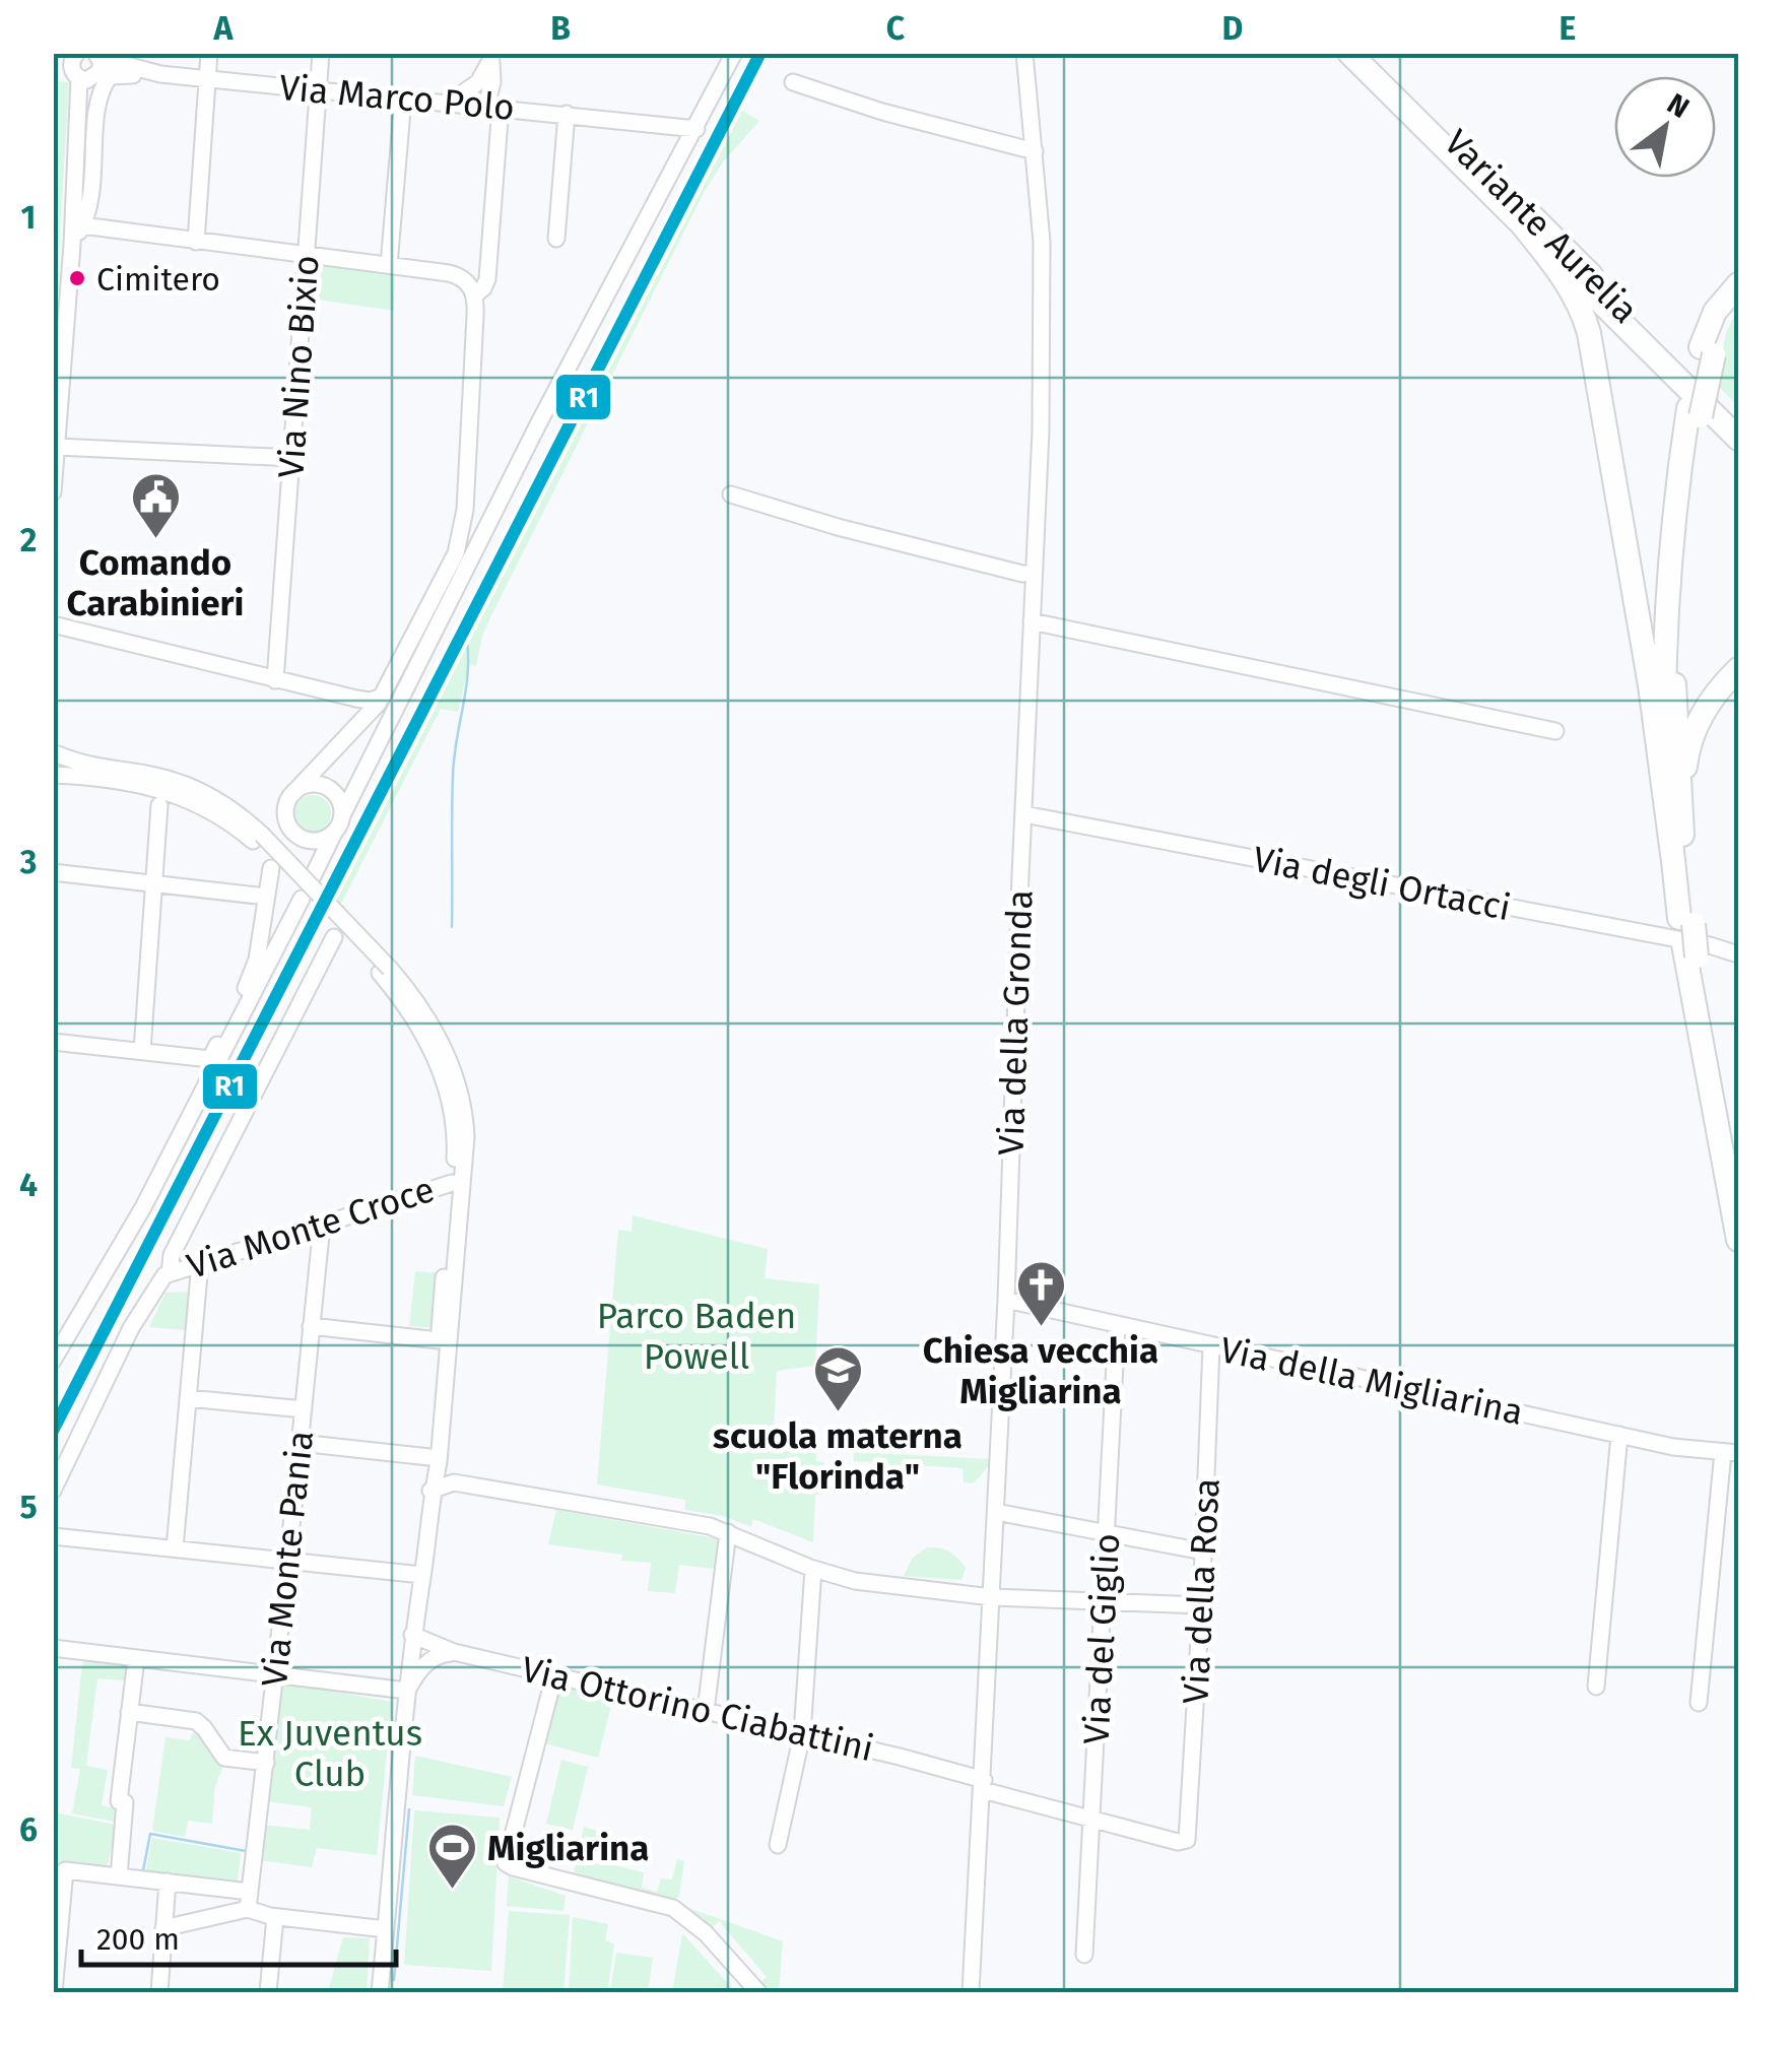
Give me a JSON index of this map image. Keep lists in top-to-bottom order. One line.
{"streets":{"highway":["Variante Aurelia"],"street":["Via Marco Polo","Via Nino Bixio","Via degli Ortacci","Via della Gronda","Via Monte Croce","Via della Migliarina","Via Monte Pania","Via della Rosa","Via del Giglio","Via Ottorino Ciabattini"]},"crossings":[["Via Marco Polo","Via Nino Bixio"],["Via degli Ortacci","Via della Gronda"],["Via della Gronda","Via della Migliarina"],["Via della Gronda","Via Ottorino Ciabattini"],["Via Monte Croce","Via Monte Pania"],["Via della Migliarina","Via della Rosa"],["Via della Migliarina","Via del Giglio"],["Via della Rosa","Via Ottorino Ciabattini"],["Via del Giglio","Via Ottorino Ciabattini"]],"parks":["Parco Baden Powell","Ex Juventus Club"],"places":{"other":["Cimitero"],"public building":["Comando Carabinieri"],"church":["Chiesa vecchia Migliarina"],"school or university":["scuola materna \"Florinda\""],"sports":["Migliarina"]},"lines":["transit line R1"],"scale_bar":"200 m","north":"top right","grid":{"columns":["A","B","C","D","E"],"rows":["1","2","3","4","5","6"]}}
